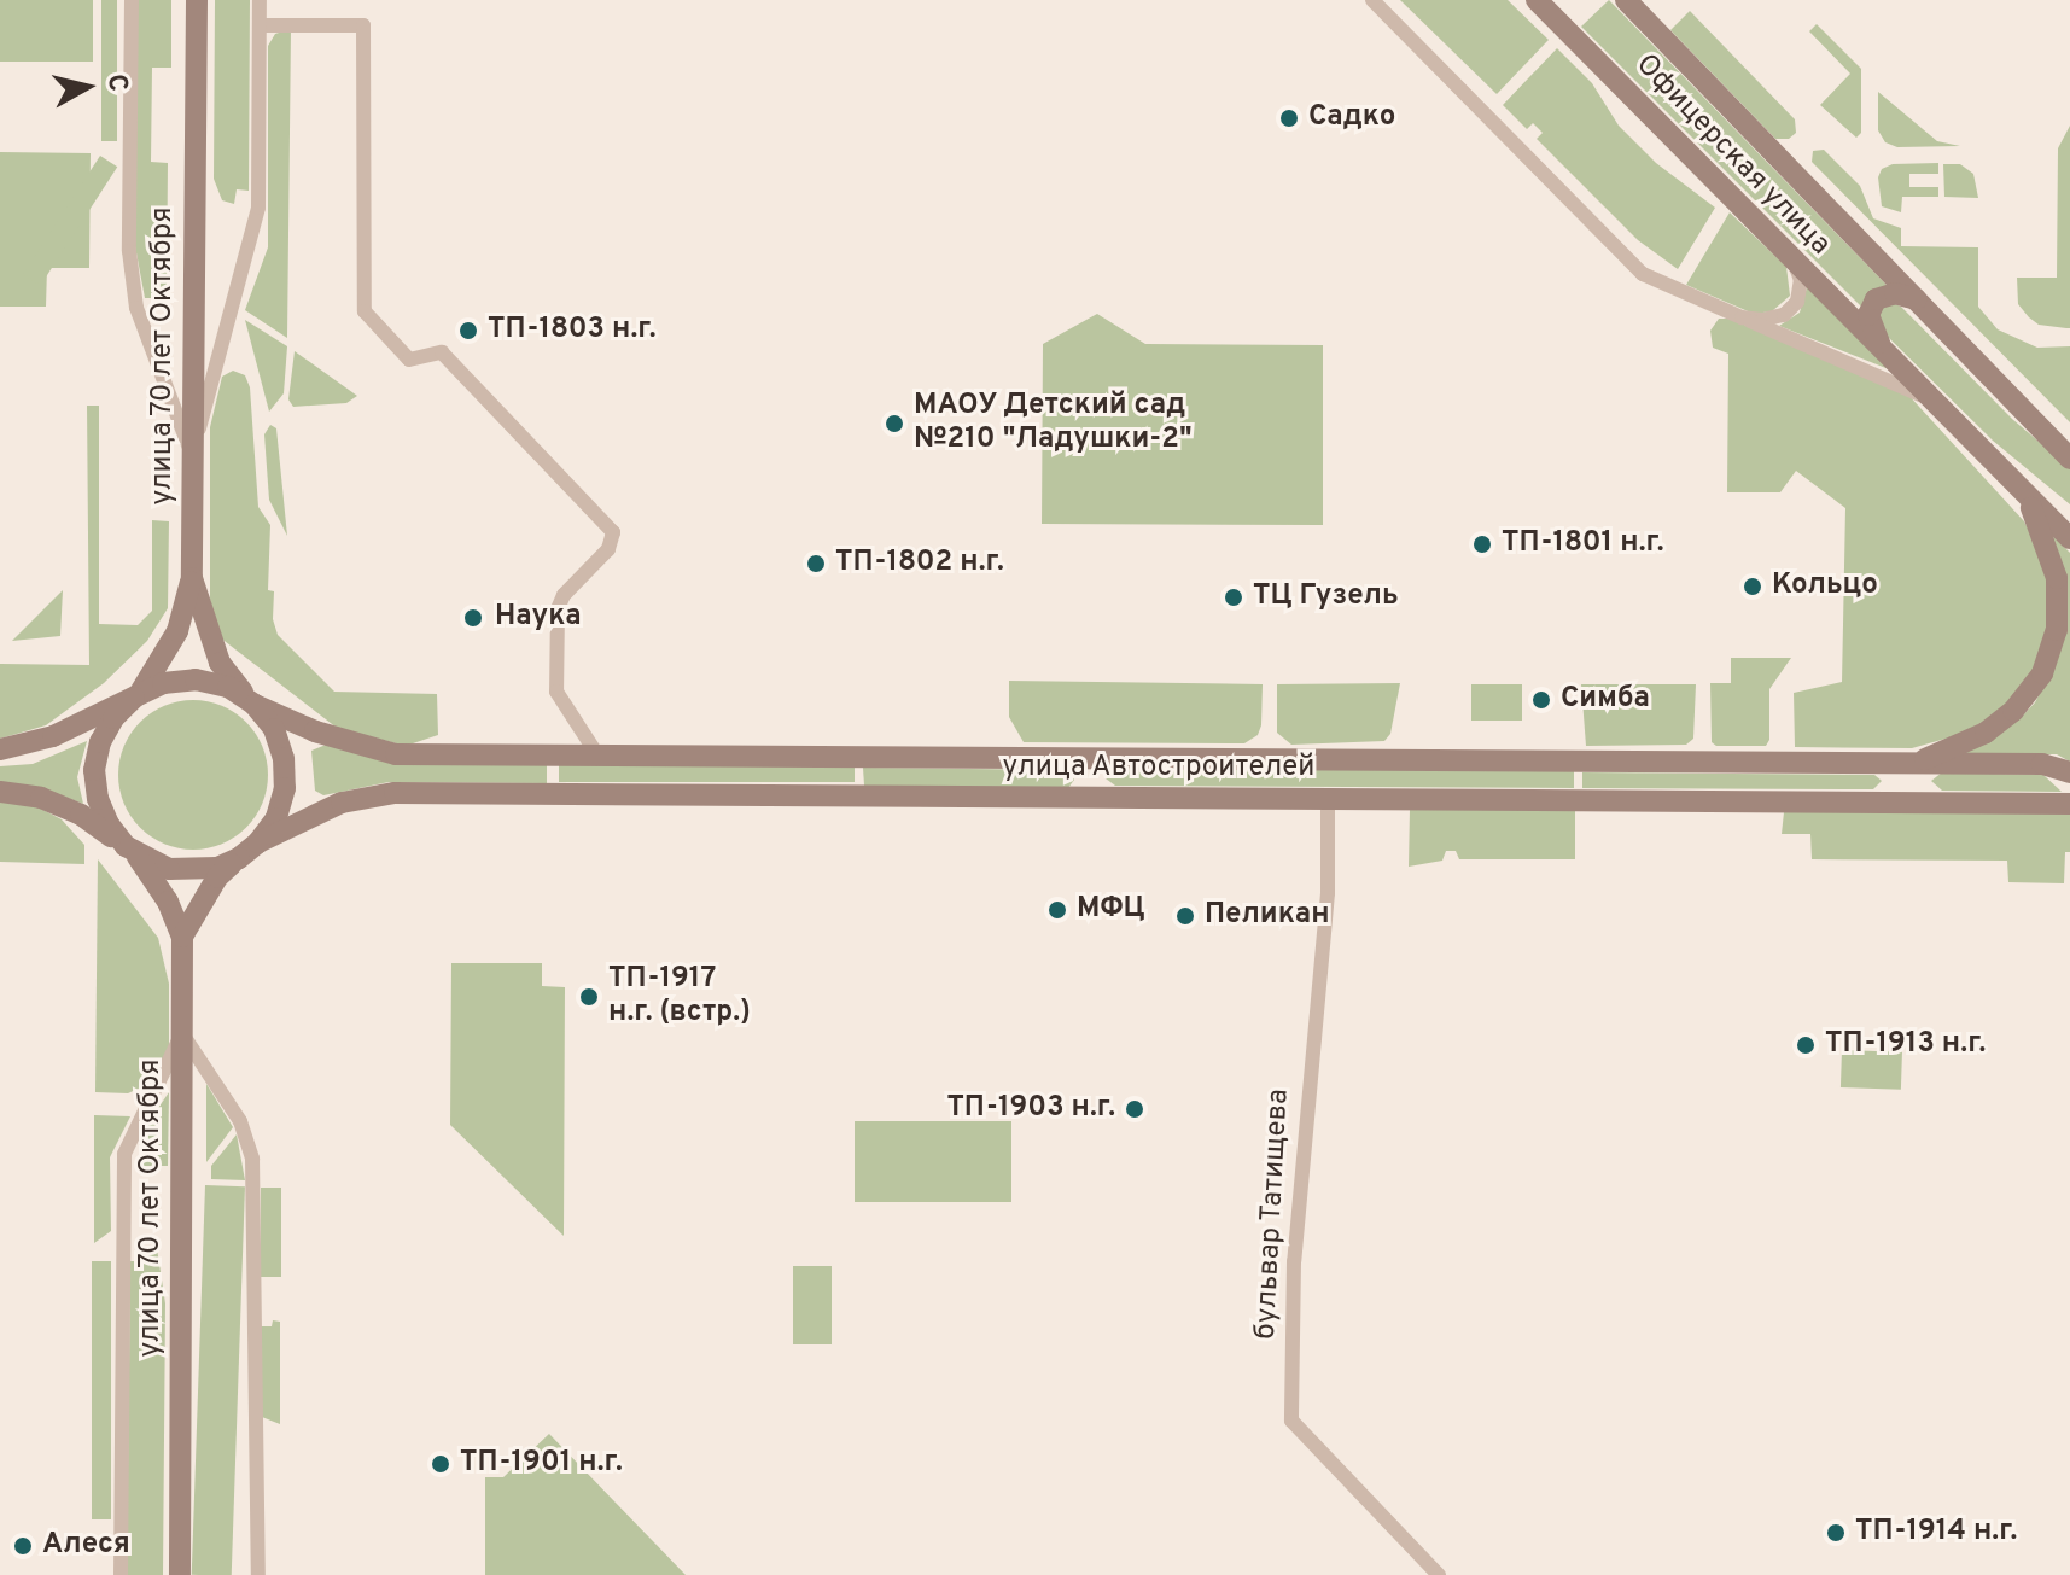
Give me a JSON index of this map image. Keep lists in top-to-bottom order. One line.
{"streets":{"main road":["Офицерская улица","улица 70 лет Октября","улица Автостроителей"],"street":["бульвар Татищева"]},"crossings":[["Офицерская улица","улица Автостроителей"],["улица 70 лет Октября","улица Автостроителей"],["улица Автостроителей","бульвар Татищева"]],"places":["Садко","ТП-1803 н.г.","МАОУ Детский сад №210 \"Ладушки-2\"","ТП-1801 н.г.","ТП-1802 н.г.","Кольцо","ТЦ Гузель","Наука","Симба","МФЦ","Пеликан","ТП-1917 н.г. (встр.)","ТП-1913 н.г.","ТП-1903 н.г.","ТП-1901 н.г.","ТП-1914 н.г.","Алеся"],"north":"right"}
